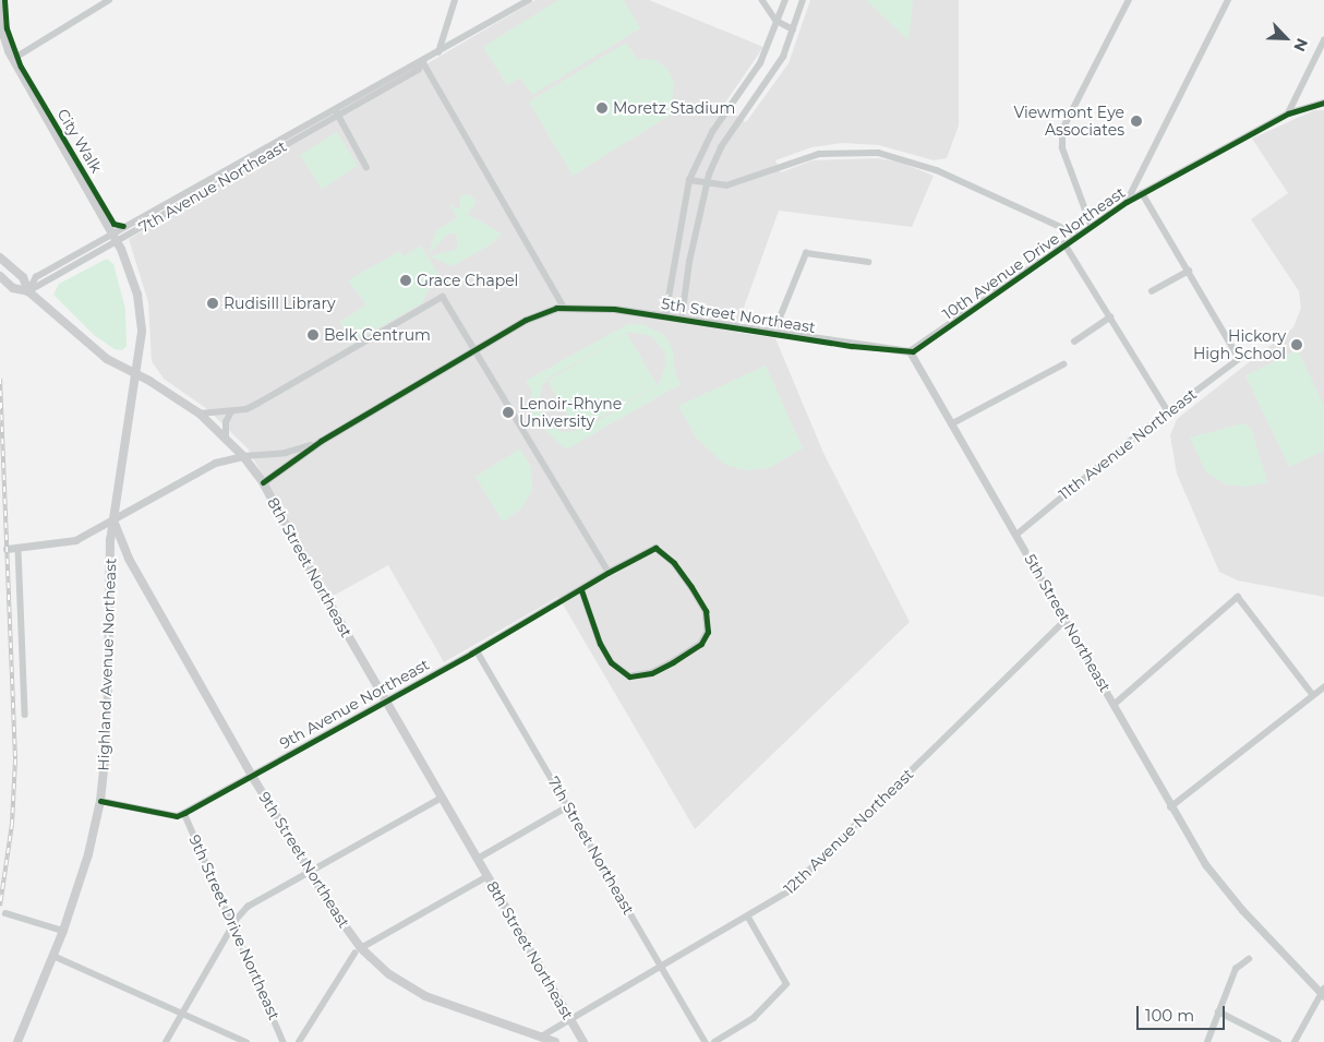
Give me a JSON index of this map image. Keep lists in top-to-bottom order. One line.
{"streets":{"main road":["8th Street Northeast","Highland Avenue Northeast","9th Street Northeast"],"street":["7th Avenue Northeast","10th Avenue Drive Northeast","5th Street Northeast","11th Avenue Northeast","9th Avenue Northeast","12th Avenue Northeast","7th Street Northeast","9th Street Drive Northeast"],"cycle path":["City Walk"]},"crossings":[["7th Avenue Northeast","8th Street Northeast"],["10th Avenue Drive Northeast","5th Street Northeast"],["5th Street Northeast","11th Avenue Northeast"],["5th Street Northeast","12th Avenue Northeast"],["8th Street Northeast","Highland Avenue Northeast"],["8th Street Northeast","9th Avenue Northeast"],["8th Street Northeast","12th Avenue Northeast"],["Highland Avenue Northeast","9th Street Northeast"],["9th Avenue Northeast","7th Street Northeast"],["9th Avenue Northeast","9th Street Northeast"],["9th Avenue Northeast","9th Street Drive Northeast"],["12th Avenue Northeast","7th Street Northeast"],["12th Avenue Northeast","9th Street Northeast"]],"places":["Moretz Stadium","Viewmont Eye Associates","Grace Chapel","Rudisill Library","Belk Centrum","Hickory High School","Lenoir-Rhyne University"],"scale_bar":"100 m","north":"bottom right"}
